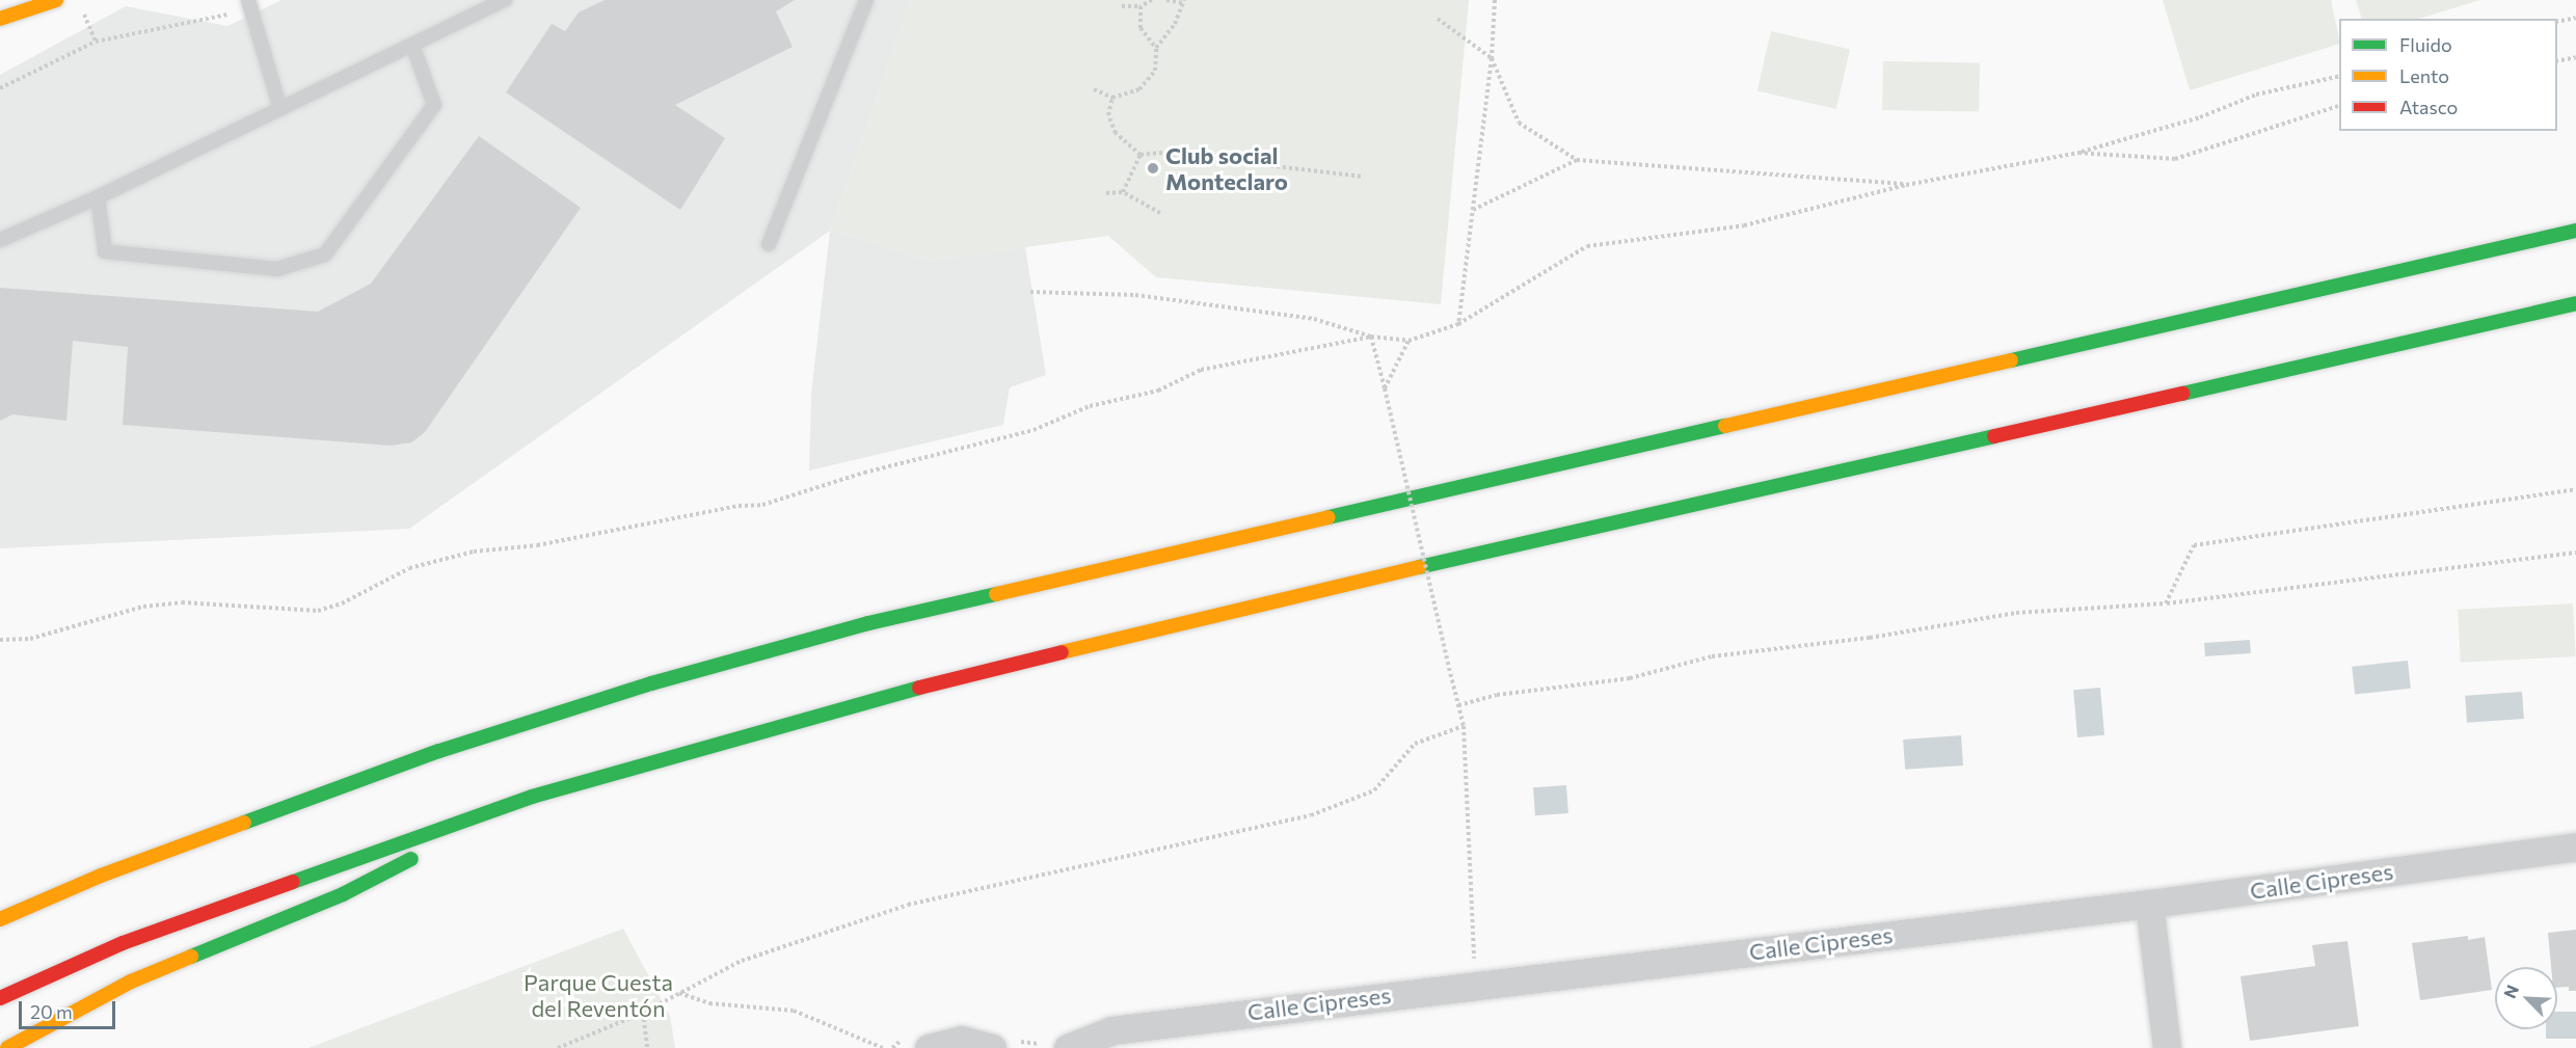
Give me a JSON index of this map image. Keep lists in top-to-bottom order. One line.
{"streets":{"street":["Calle Cipreses"]},"parks":["Parque Cuesta del Reventón"],"places":["Club social Monteclaro"],"legend":["Fluido","Lento","Atasco"],"scale_bar":"20 m","north":"top left"}
